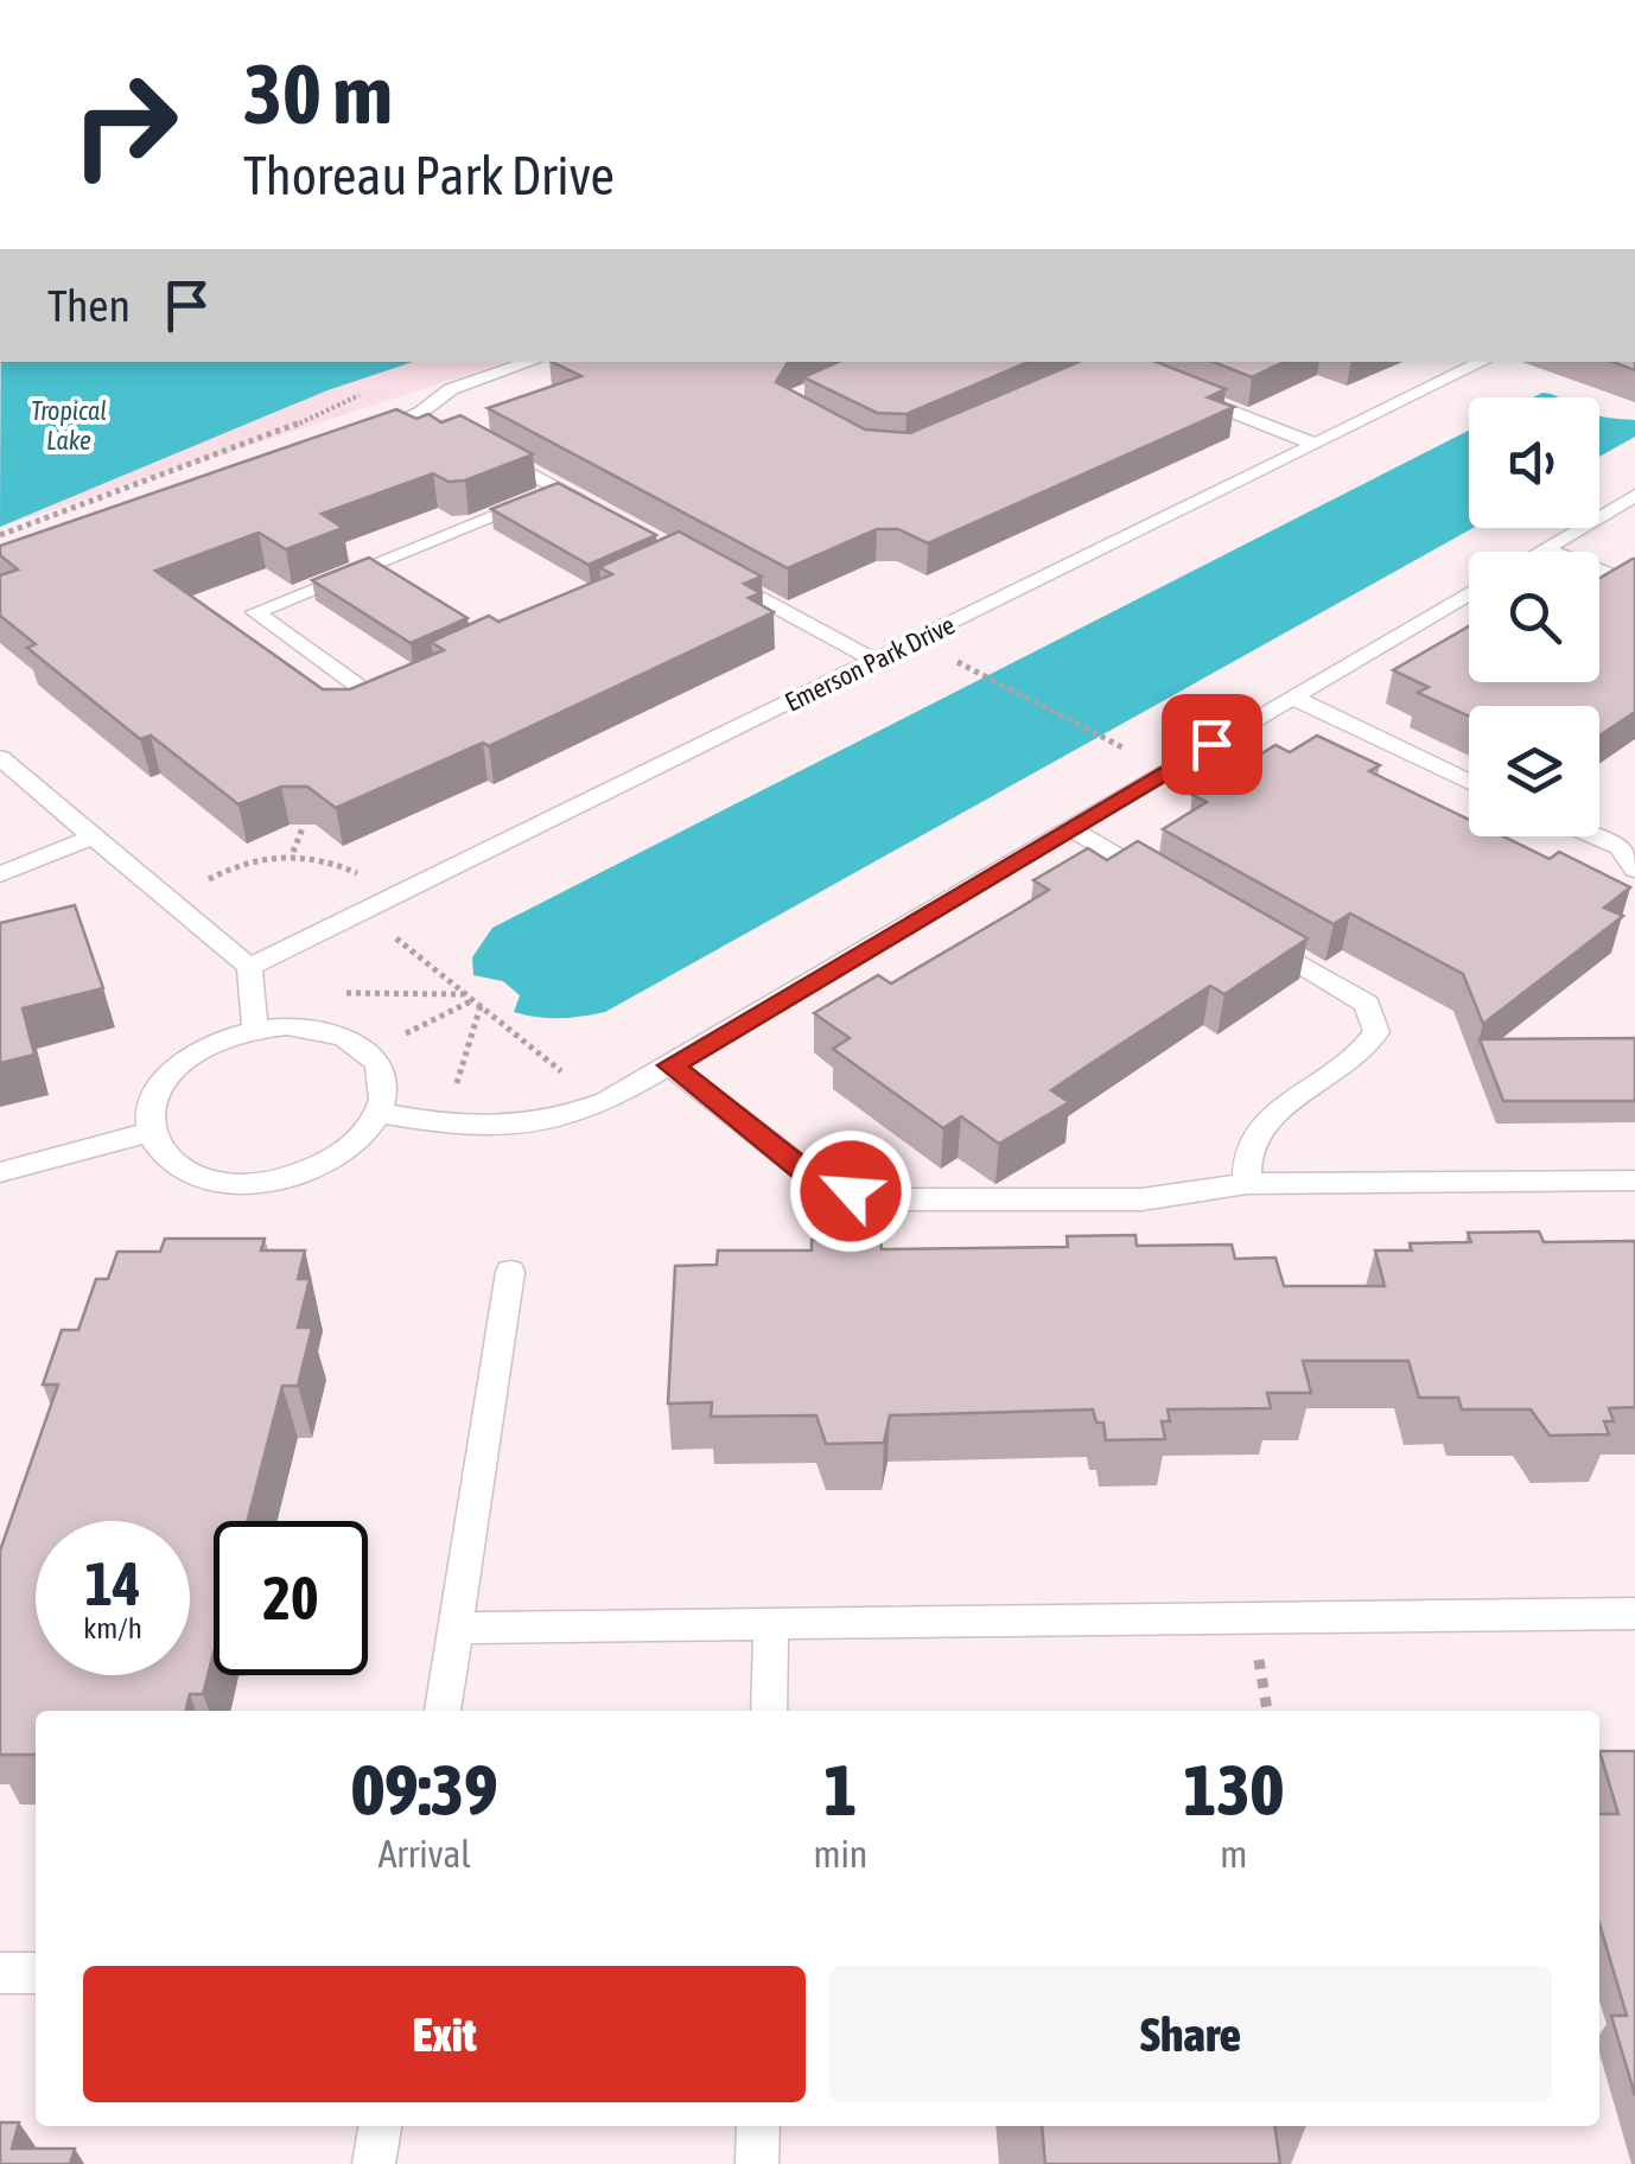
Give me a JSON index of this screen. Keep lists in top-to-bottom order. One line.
{"streets":{"lane":["Emerson Park Drive"]},"water":["Tropical Lake"],"page":{"turn":["30 m","Thoreau Park Drive"],"then":"Then","speed":"14 km/h","limit":"20","eta":["09:39","Arrival","1","min","130","m"],"buttons":["Exit","Share"]}}
